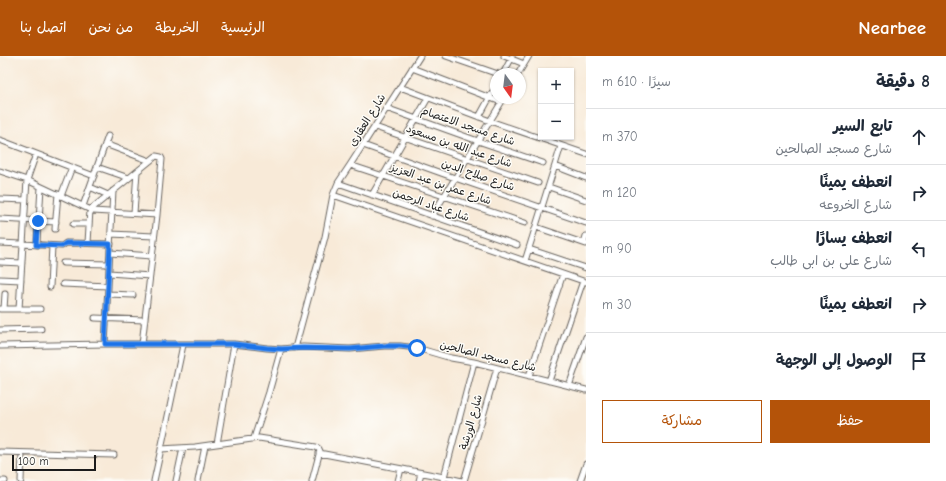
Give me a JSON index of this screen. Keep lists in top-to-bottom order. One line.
{"streets":{"street":["شارع العقارى","شارع مسجد الاعتصام","شارع عبد الله بن مسعود","شارع صلاح الدين","شارع عمر بن عبد العزيز","شارع عباد الرحمن","شارع مسجد الصالحين","شارع الورشة"]},"crossings":[["شارع العقارى","شارع مسجد الاعتصام"],["شارع العقارى","شارع عبد الله بن مسعود"],["شارع العقارى","شارع صلاح الدين"],["شارع العقارى","شارع عمر بن عبد العزيز"],["شارع العقارى","شارع عباد الرحمن"],["شارع العقارى","شارع مسجد الصالحين"],["شارع مسجد الصالحين","شارع الورشة"]],"scale_bar":"100 m","north":"bottom","page":{"header":"Nearbee","nav":["الرئيسية","الخريطة","من نحن","اتصل بنا"],"heading":["8 دقيقة","سيرًا · 610 m"],"map_buttons":["+","−"],"list":[["تابع السير","شارع مسجد الصالحين","370 m"],["انعطف يمينًا","شارع الخروعه","120 m"],["انعطف يسارًا","شارع على بن ابى طالب","90 m"],["انعطف يمينًا","30 m"],"الوصول إلى الوجهة"],"buttons":["حفظ","مشاركة"],"scale":"100 m"}}
